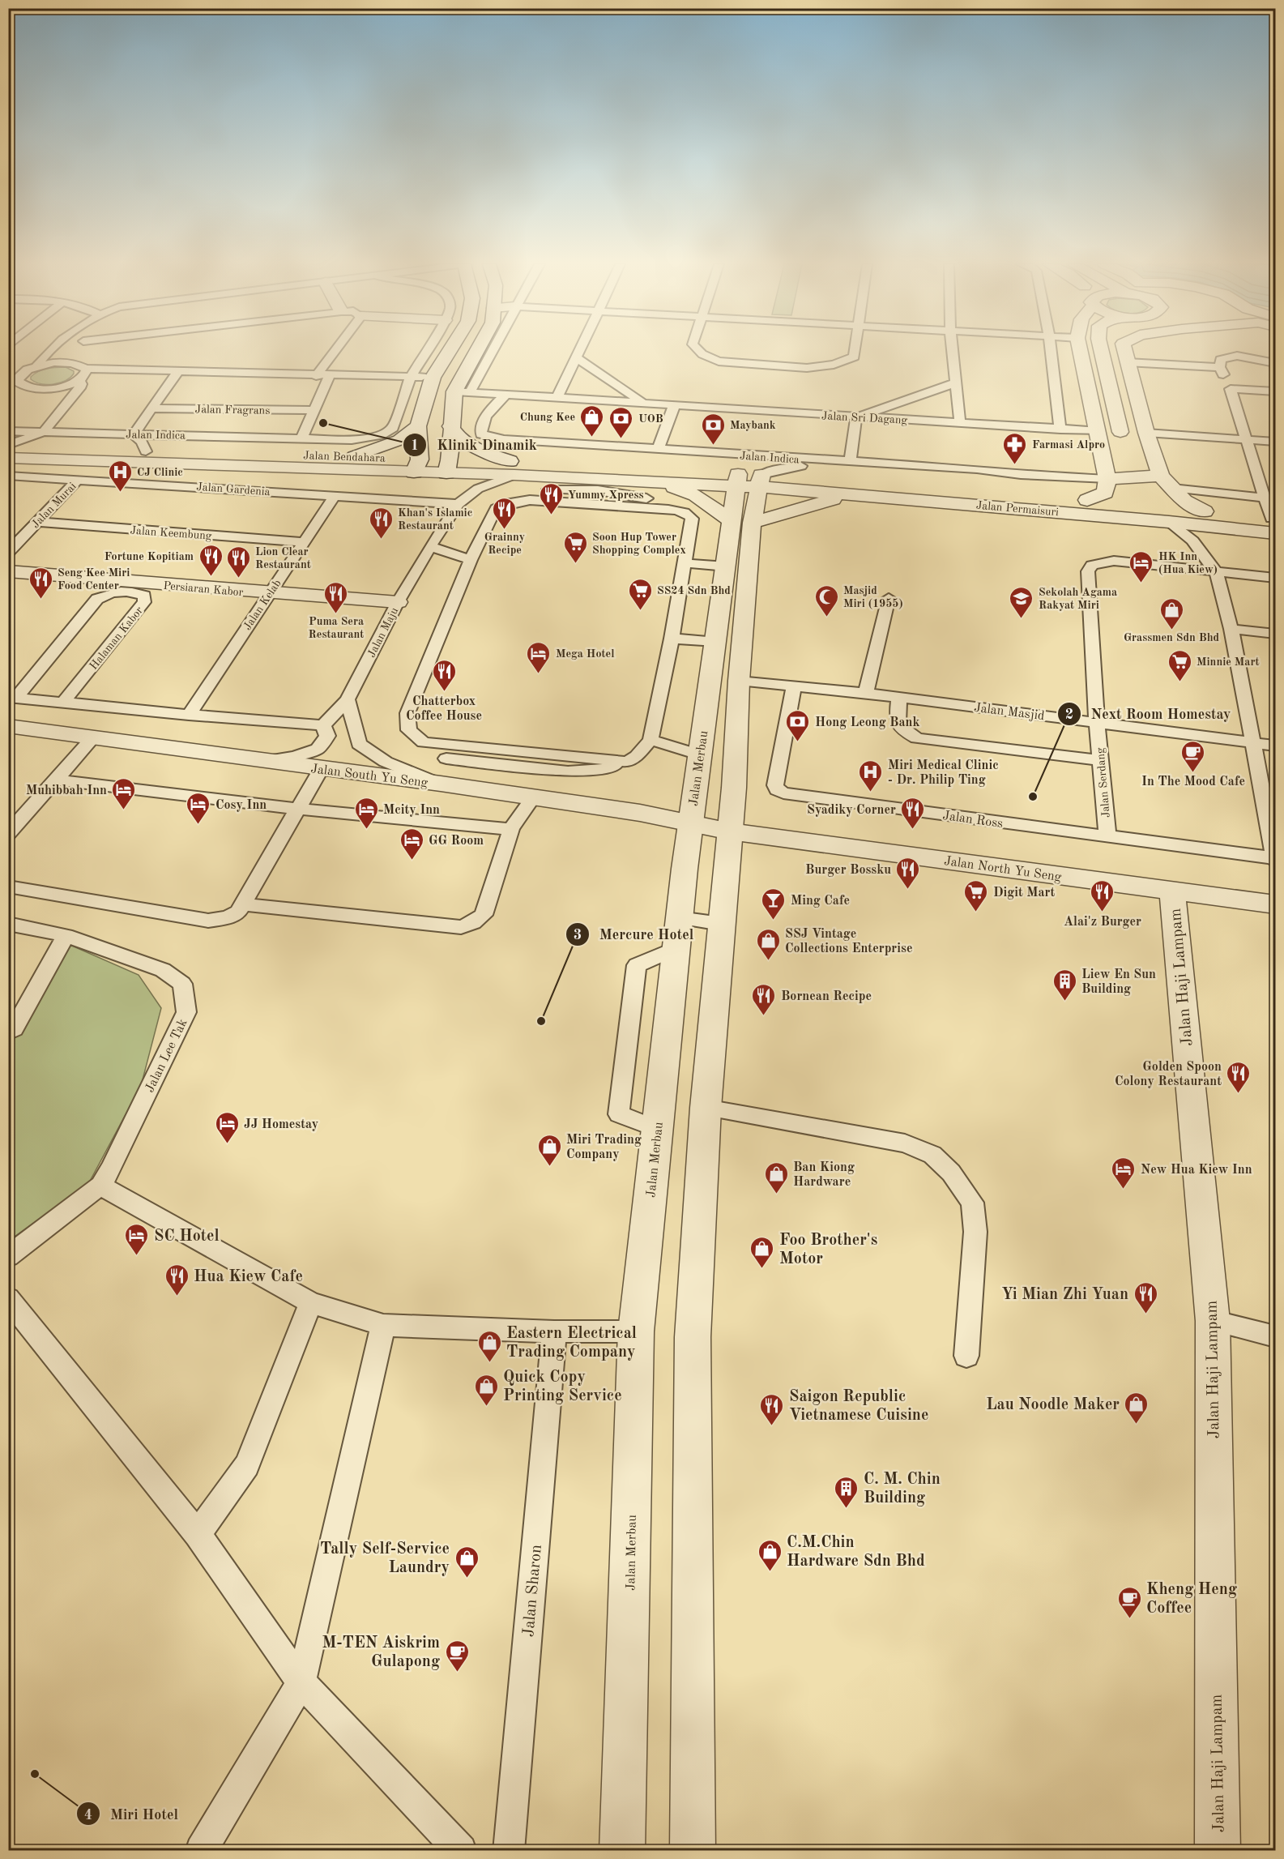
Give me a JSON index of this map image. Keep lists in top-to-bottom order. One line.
{"streets":{"street":["Jalan Sri Dagang","Jalan Bendahara","Jalan Permaisuri","Persiaran Kabor","Jalan Merbau","Jalan South Yu Seng","Jalan North Yu Seng","Jalan Haji Lampam"],"lane":["Jalan Fragrans","Jalan Indica","Jalan Gardenia","Jalan Murai","Jalan Keembung","Jalan Kelab","Jalan Maju","Halaman Kabor","Jalan Masjid","Jalan Serdang","Jalan Ross","Jalan Lee Tak","Jalan Sharon"]},"crossings":[["Jalan Sri Dagang","Jalan Indica"],["Jalan Bendahara","Jalan Maju"],["Jalan Bendahara","Jalan Merbau"],["Jalan Gardenia","Jalan Murai"],["Jalan Gardenia","Jalan Kelab"],["Jalan Gardenia","Jalan Maju"],["Jalan Murai","Jalan Keembung"],["Jalan Permaisuri","Jalan Merbau"],["Jalan Keembung","Jalan Kelab"],["Persiaran Kabor","Jalan Kelab"],["Persiaran Kabor","Jalan Maju"],["Jalan Masjid","Jalan Merbau"],["Jalan Masjid","Jalan Serdang"],["Jalan Masjid","Jalan Ross"],["Jalan Merbau","Jalan South Yu Seng"],["Jalan Merbau","Jalan North Yu Seng"],["Jalan South Yu Seng","Jalan North Yu Seng"],["Jalan Serdang","Jalan Ross"],["Jalan North Yu Seng","Jalan Haji Lampam"]],"places":{"other":["Klinik Dinamik","Next Room Homestay","Mercure Hotel","Miri Hotel"],"shop":["Chung Kee","Grassmen Sdn Bhd","SSJ Vintage Collections Enterprise","Miri Trading Company","Ban Kiong Hardware","Foo Brother's Motor","Eastern Electrical Trading Company","Quick Copy Printing Service","Lau Noodle Maker","C.M.Chin Hardware Sdn Bhd","Tally Self-Service Laundry"],"bank":["UOB","Maybank","Hong Leong Bank"],"pharmacy":["Farmasi Alpro"],"hospital":["CJ Clinic","Miri Medical Clinic - Dr. Philip Ting"],"restaurant":["Yummy Xpress","Grainny Recipe","Khan's Islamic Restaurant","Fortune Kopitiam","Lion Clear Restaurant","Seng Kee Miri Food Center","Puma Sera Restaurant","Chatterbox Coffee House","Syadiky Corner","Burger Bossku","Alai'z Burger","Bornean Recipe","Golden Spoon Colony Restaurant","Hua Kiew Cafe","Yi Mian Zhi Yuan","Saigon Republic Vietnamese Cuisine"],"supermarket":["Soon Hup Tower Shopping Complex","SS24 Sdn Bhd","Minnie Mart","Digit Mart"],"hotel":["HK Inn (Hua Kiew)","Mega Hotel","Muhibbah Inn","Cosy Inn","Mcity Inn","GG Room","JJ Homestay","New Hua Kiew Inn","SC Hotel"],"mosque":["Masjid Miri (1955)"],"school or university":["Sekolah Agama Rakyat Miri"],"cafe":["In The Mood Cafe","Kheng Heng Coffee","M-TEN Aiskrim Gulapong"],"bar":["Ming Cafe"],"building":["Liew En Sun Building","C. M. Chin Building"]}}
